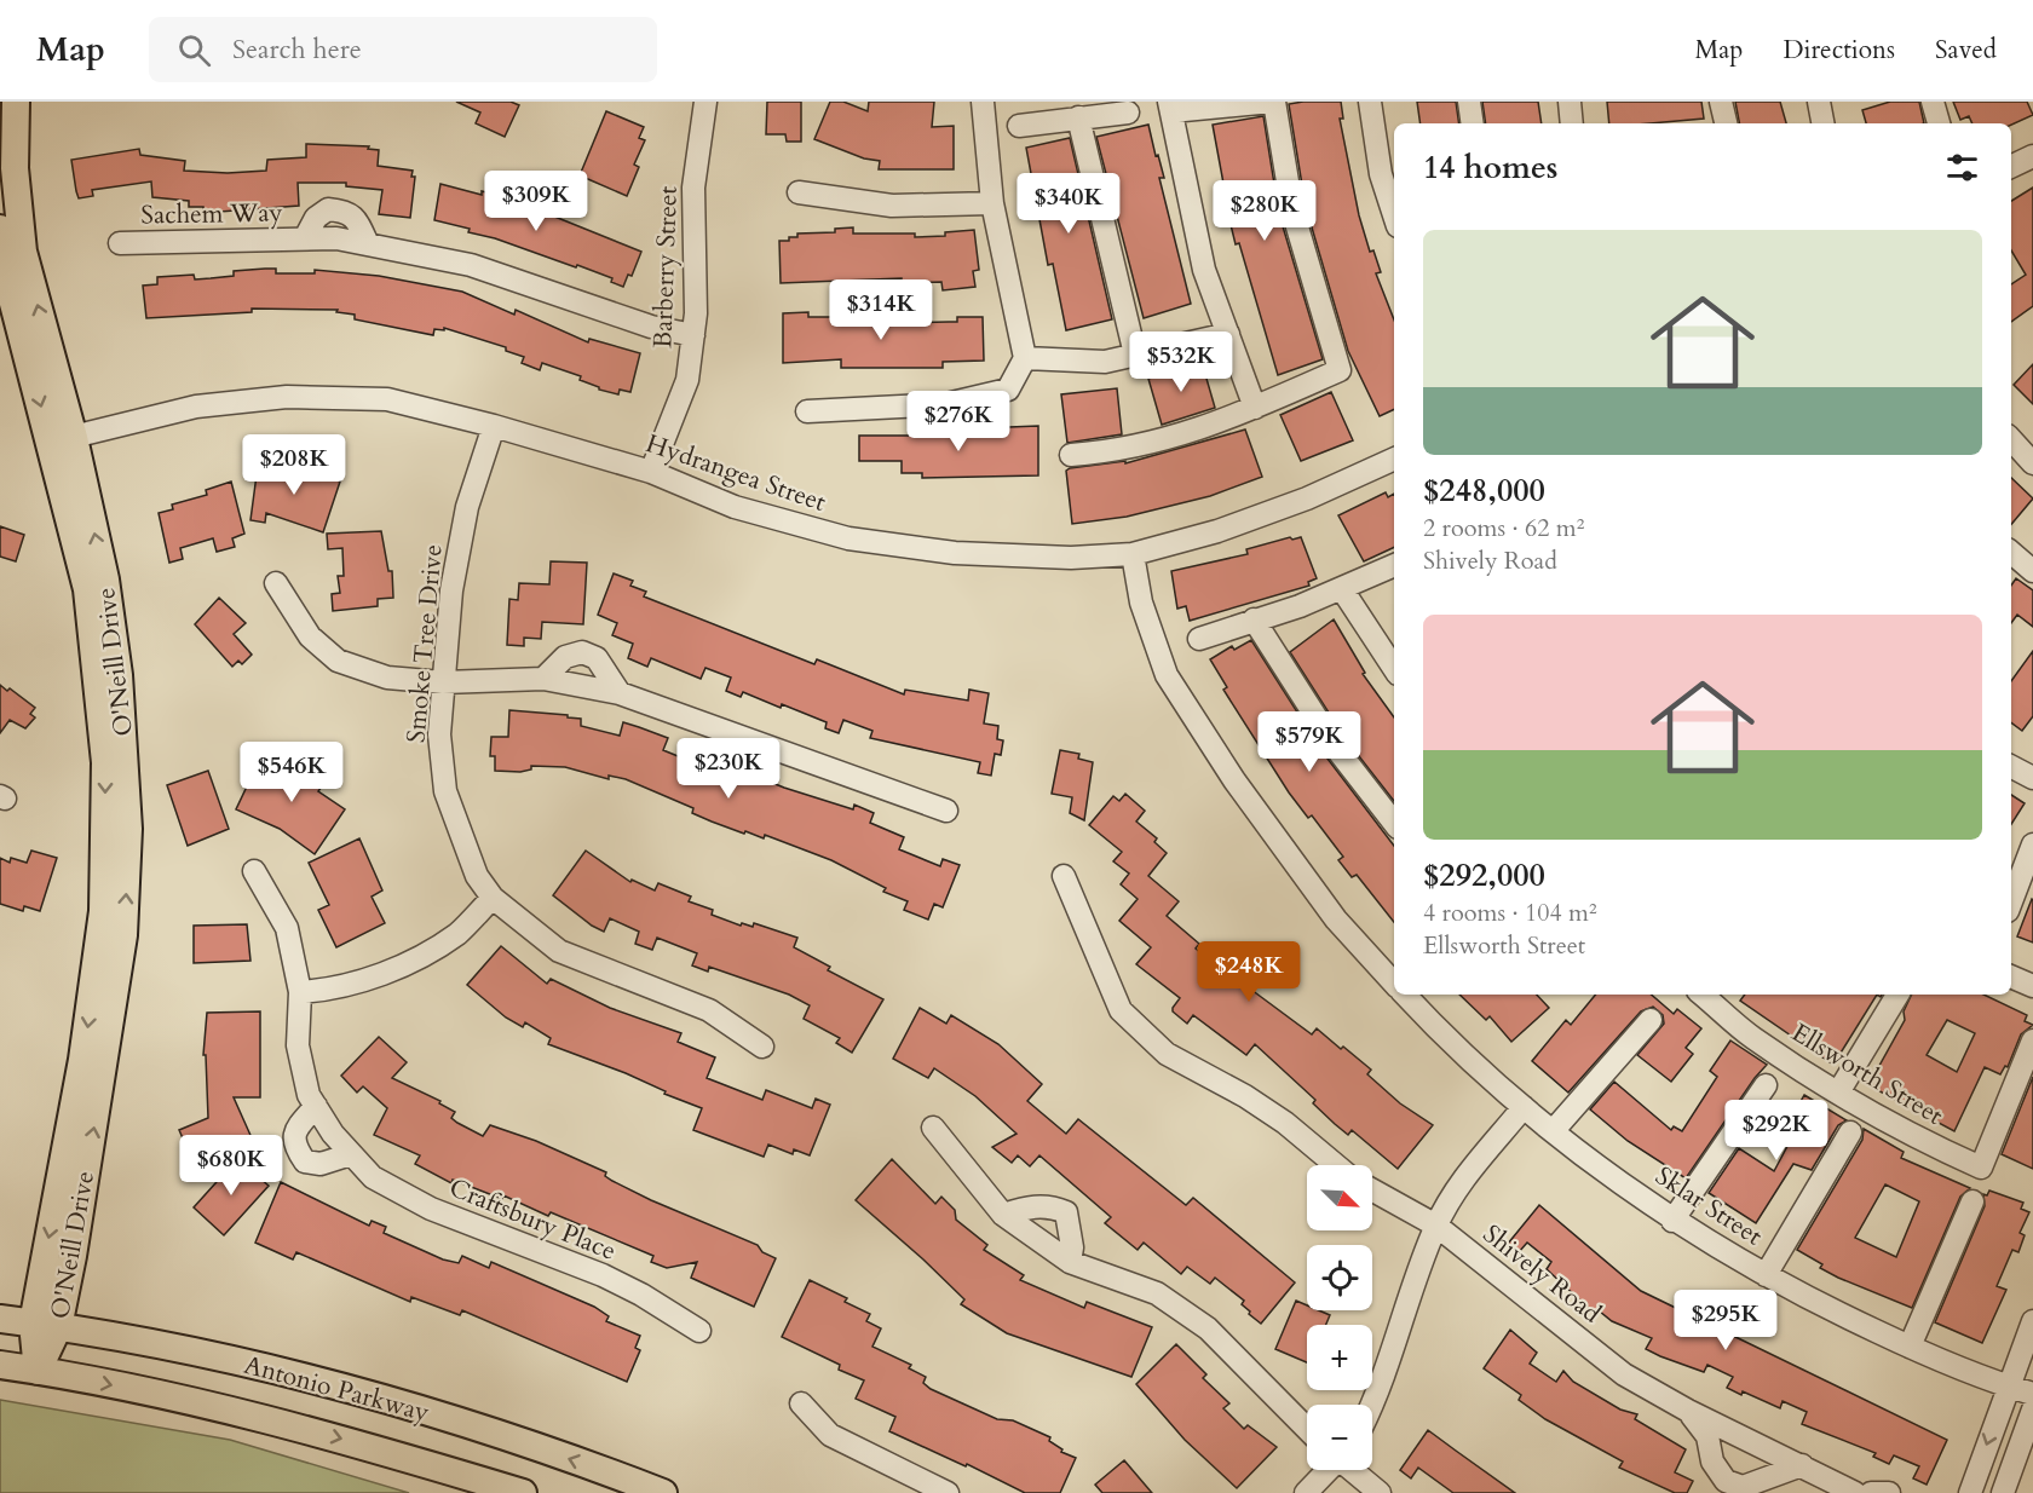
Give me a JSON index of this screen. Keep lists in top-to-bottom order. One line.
{"streets":{"main road":["O'Neill Drive","Antonio Parkway"],"street":["Sachem Way","Barberry Street","Hydrangea Street","Smoke Tree Drive","Ellsworth Street","Sklar Street","Craftsbury Place","Shively Road"]},"crossings":[["Sachem Way","Barberry Street"],["Barberry Street","Hydrangea Street"],["Hydrangea Street","Smoke Tree Drive"],["Hydrangea Street","O'Neill Drive"],["Hydrangea Street","Sklar Street"],["O'Neill Drive","Antonio Parkway"]],"north":"bottom right","page":{"header":"Map","search":"Search here","nav":["Map","Directions","Saved"],"heading":"14 homes","price":["$309K","$340K","$280K","$314K","$532K","$276K","$208K","$579K","$230K","$546K","$248K","$292K","$680K","$295K"],"list":[{"name":"$248,000","note":"2 rooms · 62 m² · Shively Road"},{"name":"$292,000","note":"4 rooms · 104 m² · Ellsworth Street"}],"map_buttons":["+","−"]}}
